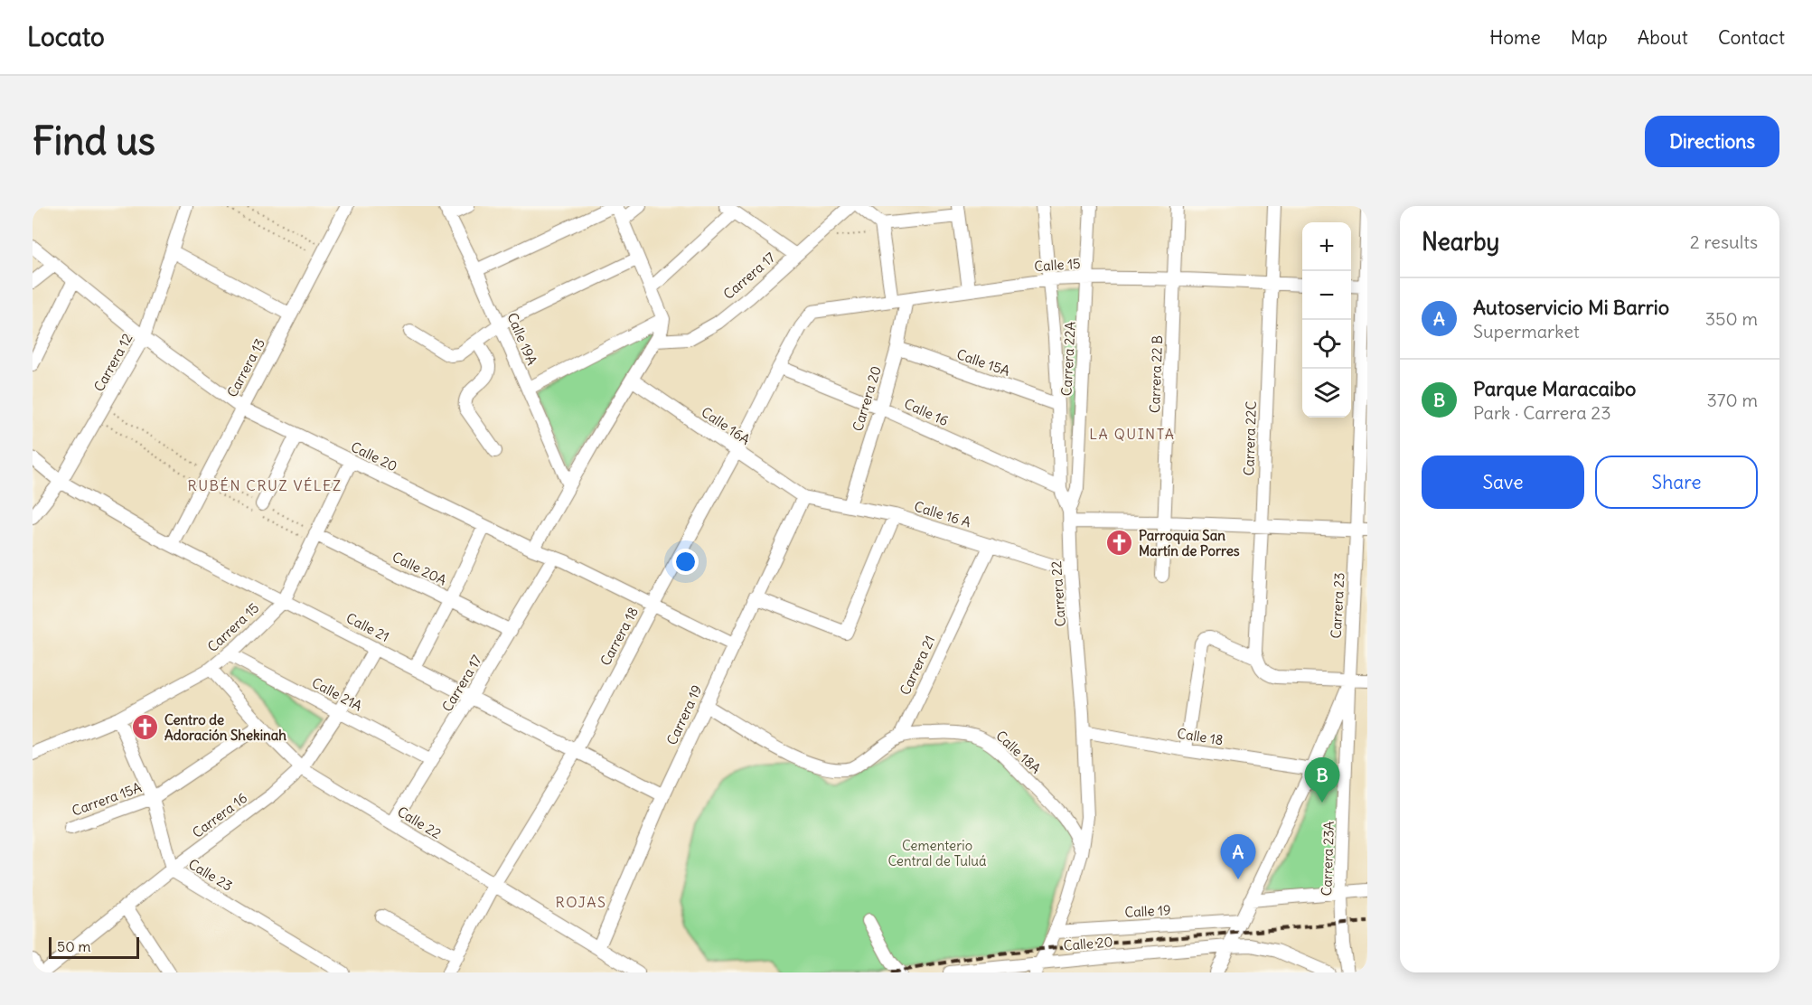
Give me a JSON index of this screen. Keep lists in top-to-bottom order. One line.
{"streets":{"street":["Calle 15","Carrera 17","Calle 19A","Carrera 22A","Carrera 12","Calle 15A","Carrera 13","Carrera 22 B","Carrera 20","Calle 16","Calle 16A","Carrera 22C","Calle 20","Calle 16 A","Calle 20A","Carrera 22","Carrera 23","Carrera 15","Calle 21","Carrera 18","Carrera 21","Calle 21A","Carrera 19","Calle 18","Calle 18A","Carrera 15A","Carrera 16","Calle 22","Carrera 23A","Calle 23","Calle 19"]},"crossings":[["Calle 15","Carrera 22A"],["Calle 15","Carrera 22 B"],["Calle 15","Carrera 20"],["Calle 15","Carrera 22C"],["Calle 15","Carrera 22"],["Calle 15","Carrera 18"],["Carrera 17","Calle 20"],["Carrera 17","Calle 20A"],["Carrera 17","Calle 21"],["Carrera 17","Calle 21A"],["Carrera 17","Calle 22"],["Carrera 22A","Carrera 22"],["Carrera 12","Calle 20"],["Carrera 12","Calle 21"],["Calle 15A","Carrera 20"],["Calle 15A","Carrera 22"],["Carrera 13","Calle 20"],["Carrera 13","Calle 21"],["Carrera 20","Calle 16"],["Carrera 20","Calle 16 A"],["Calle 16","Carrera 22"],["Calle 16","Carrera 18"],["Calle 16A","Calle 16 A"],["Calle 16A","Carrera 18"],["Calle 16A","Carrera 19"],["Carrera 22C","Carrera 23"],["Carrera 22C","Carrera 23A"],["Calle 20","Carrera 22"],["Calle 20","Carrera 23"],["Calle 20","Carrera 15"],["Calle 20","Carrera 18"],["Calle 20","Carrera 19"],["Calle 16 A","Carrera 22"],["Calle 16 A","Carrera 21"],["Calle 16 A","Carrera 19"],["Calle 20A","Carrera 15"],["Carrera 22","Calle 18"],["Carrera 22","Calle 18A"],["Carrera 22","Calle 19"],["Carrera 23","Calle 18"],["Carrera 23","Carrera 23A"],["Carrera 23","Calle 19"],["Carrera 15","Calle 21"],["Carrera 15","Calle 21A"],["Carrera 15","Calle 22"],["Carrera 15","Calle 23"],["Calle 21","Carrera 18"],["Calle 21","Carrera 19"],["Calle 21","Carrera 16"],["Carrera 18","Calle 22"],["Carrera 21","Calle 18A"],["Calle 21A","Carrera 16"],["Carrera 19","Calle 22"],["Carrera 15A","Calle 22"],["Carrera 15A","Calle 23"],["Carrera 16","Calle 22"],["Carrera 16","Calle 23"]],"districts":["LA QUINTA","RUBÉN CRUZ VÉLEZ","ROJAS"],"parks":["Cementerio Central de Tuluá"],"places":{"church":["Parroquia San Martín de Porres","Centro de Adoración Shekinah"]},"scale_bar":"50 m","page":{"header":"Locato","nav":["Home","Map","About","Contact"],"buttons":["Directions",["Save","Share"]],"title":"Find us","heading":["Nearby","2 results"],"map_buttons":["+","−"],"list":[{"mark":"A","name":"Autoservicio Mi Barrio","note":"Supermarket","value":"350 m"},{"mark":"B","name":"Parque Maracaibo","note":"Park · Carrera 23","value":"370 m"}],"pins":["B","A"],"scale":"50 m"}}
